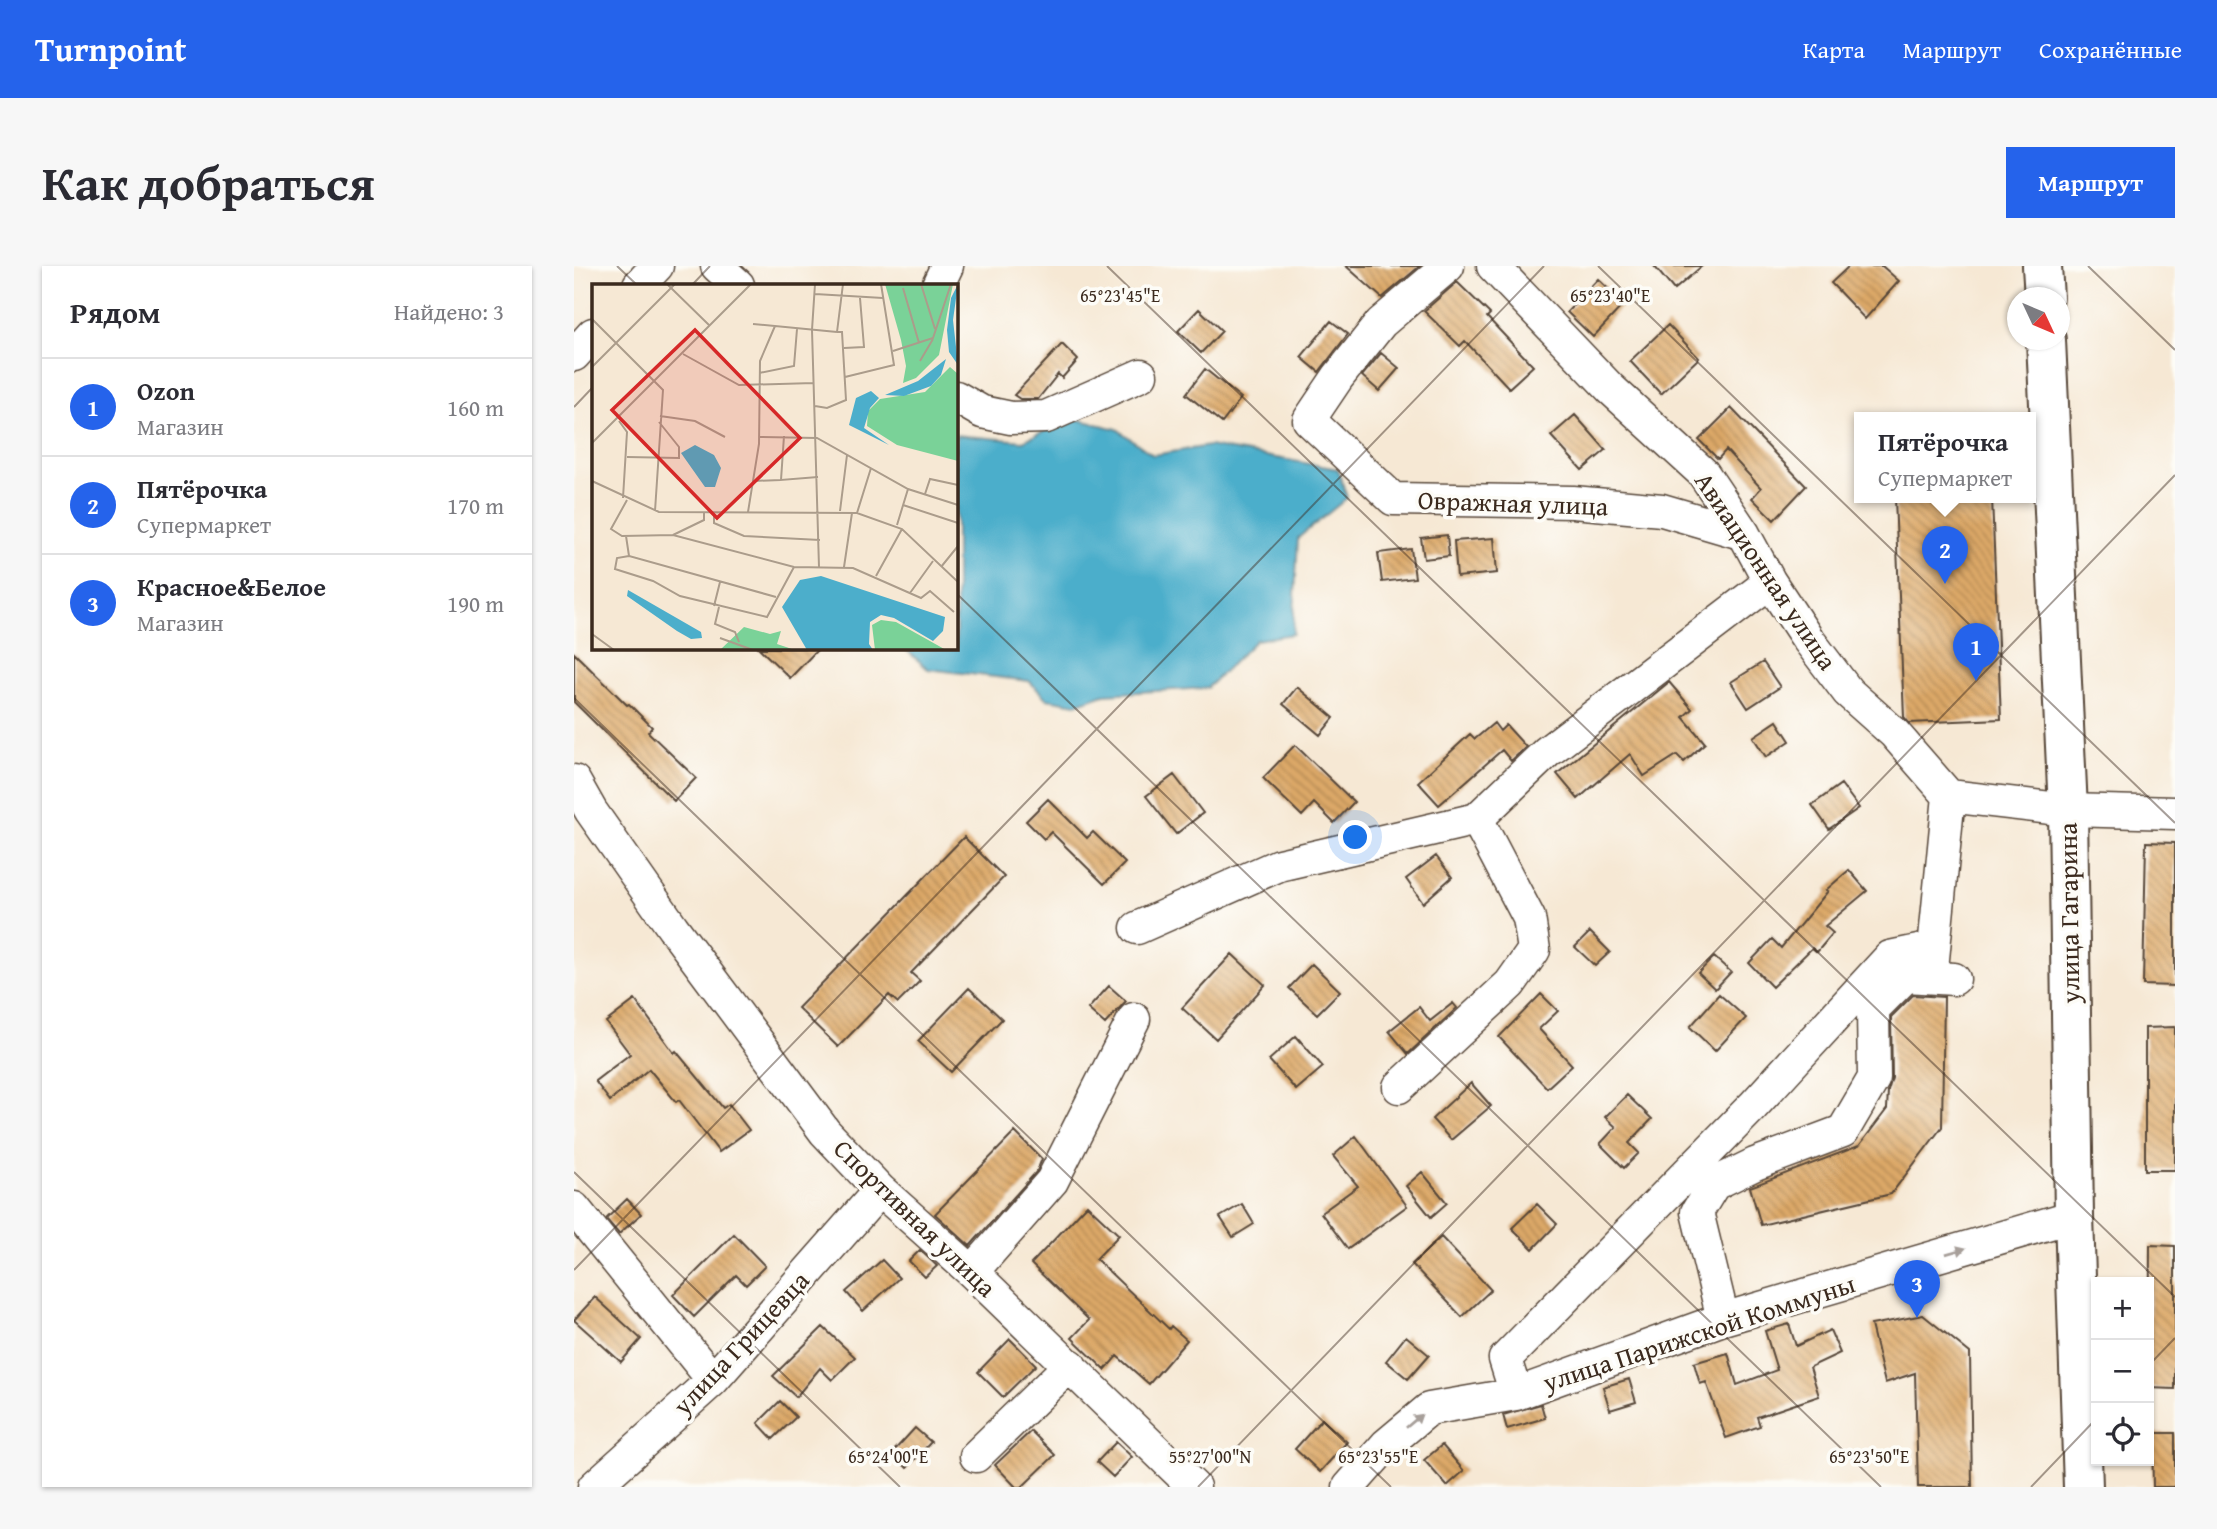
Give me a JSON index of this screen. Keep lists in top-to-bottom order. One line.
{"streets":{"main road":["улица Гагарина"],"street":["Овражная улица","Авиационная улица","Спортивная улица","улица Парижской Коммуны","улица Грицевца"]},"crossings":[["Овражная улица","Авиационная улица"],["улица Гагарина","улица Парижской Коммуны"],["Спортивная улица","улица Грицевца"]],"one_way":["улица Парижской Коммуны"],"north":"bottom right","page":{"header":"Turnpoint","nav":["Карта","Маршрут","Сохранённые"],"title":"Как добраться","buttons":"Маршрут","heading":["Рядом","Найдено: 3"],"list":[{"mark":"1","name":"Ozon","note":"Магазин","value":"160 m"},{"mark":"2","name":"Пятёрочка","note":"Супермаркет","value":"170 m"},{"mark":"3","name":"Красное&Белое","note":"Магазин","value":"190 m"}],"popup":["Пятёрочка","Супермаркет"],"pins":["2","1","3"],"map_buttons":["+","−"]},"coordinates":["65°23'45\"E","65°23'40\"E","55°27'00\"N","65°24'00\"E","65°23'55\"E","65°23'50\"E"]}
